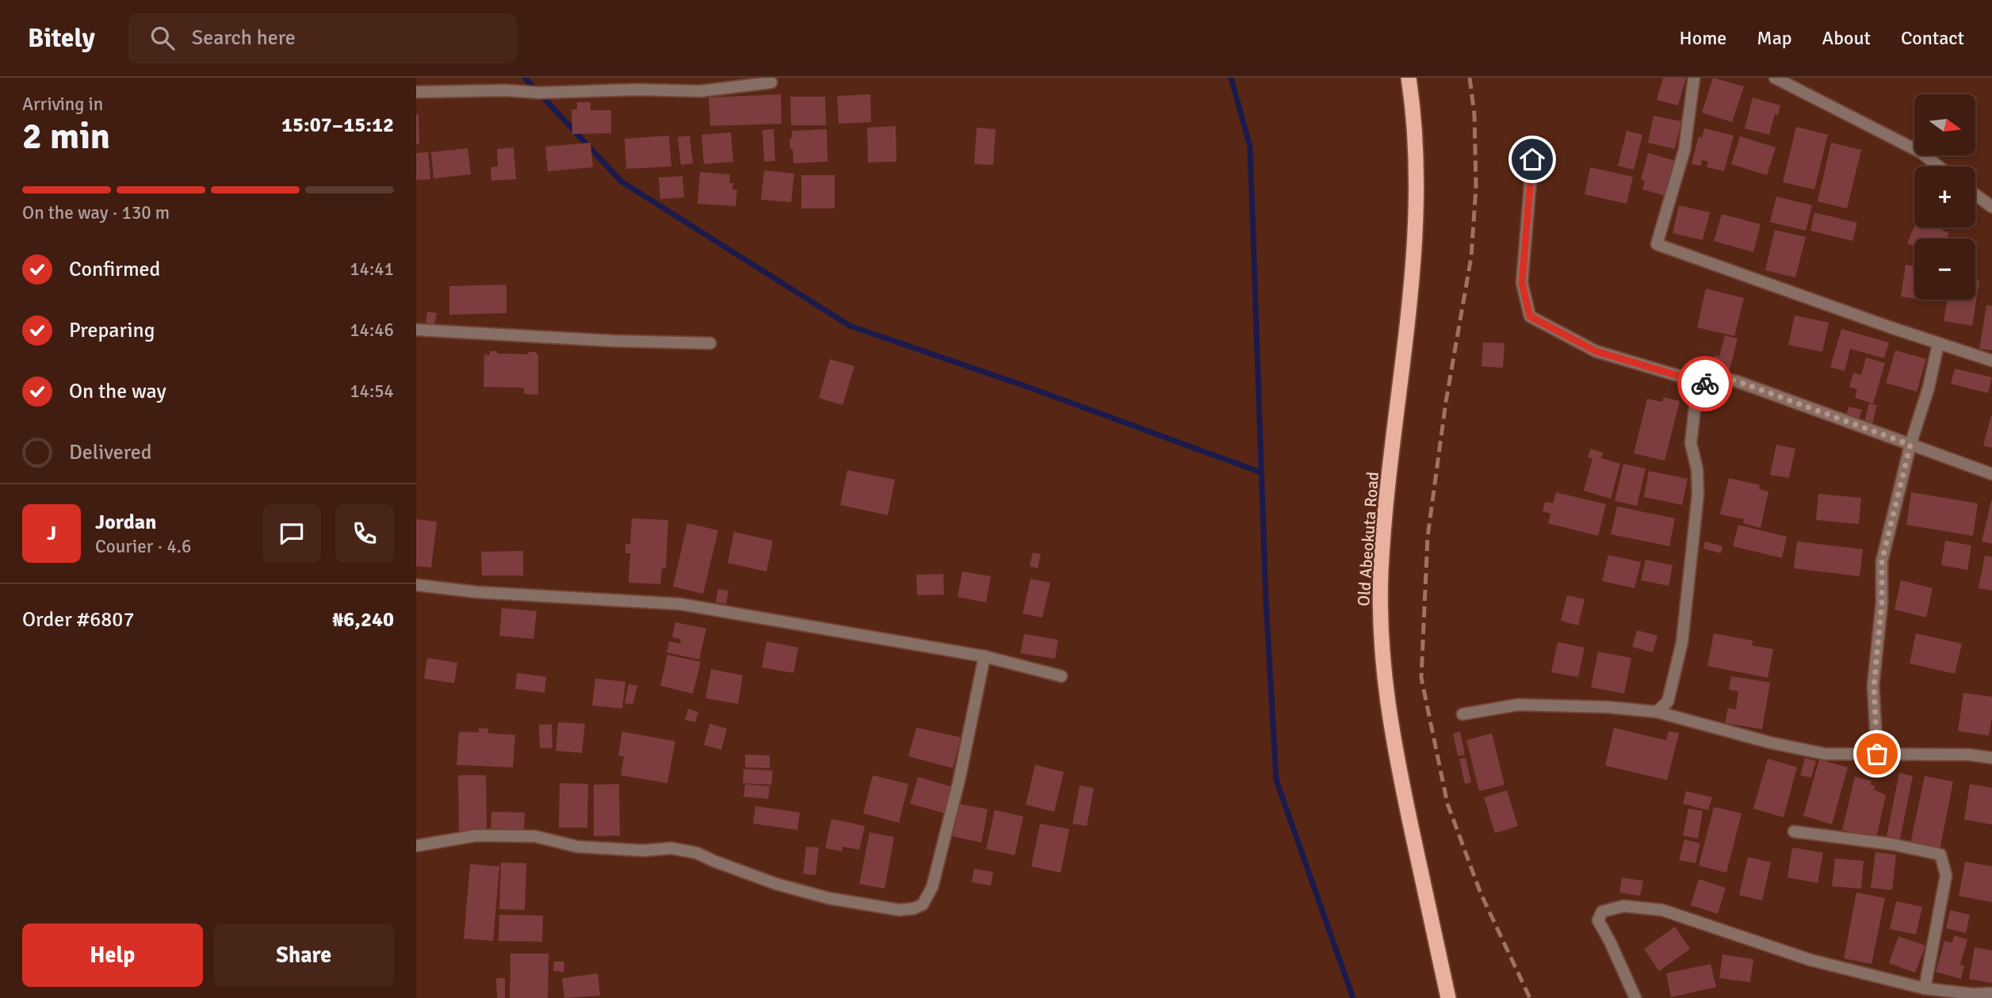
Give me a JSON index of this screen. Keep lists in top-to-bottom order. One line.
{"streets":{"highway":["Old Abeokuta Road"]},"north":"right","page":{"header":"Bitely","search":"Search here","nav":["Home","Map","About","Contact"],"heading":["2 min","Arriving in","15:07–15:12"],"panel":["Jordan","Courier · 4.6","Order #6807","₦6,240"],"map_buttons":["+","−"],"bar":"On the way · 130 m","list":[["Confirmed","14:41"],["Preparing","14:46"],["On the way","14:54"],"Delivered"],"round":"J","buttons":["Help","Share"]}}
